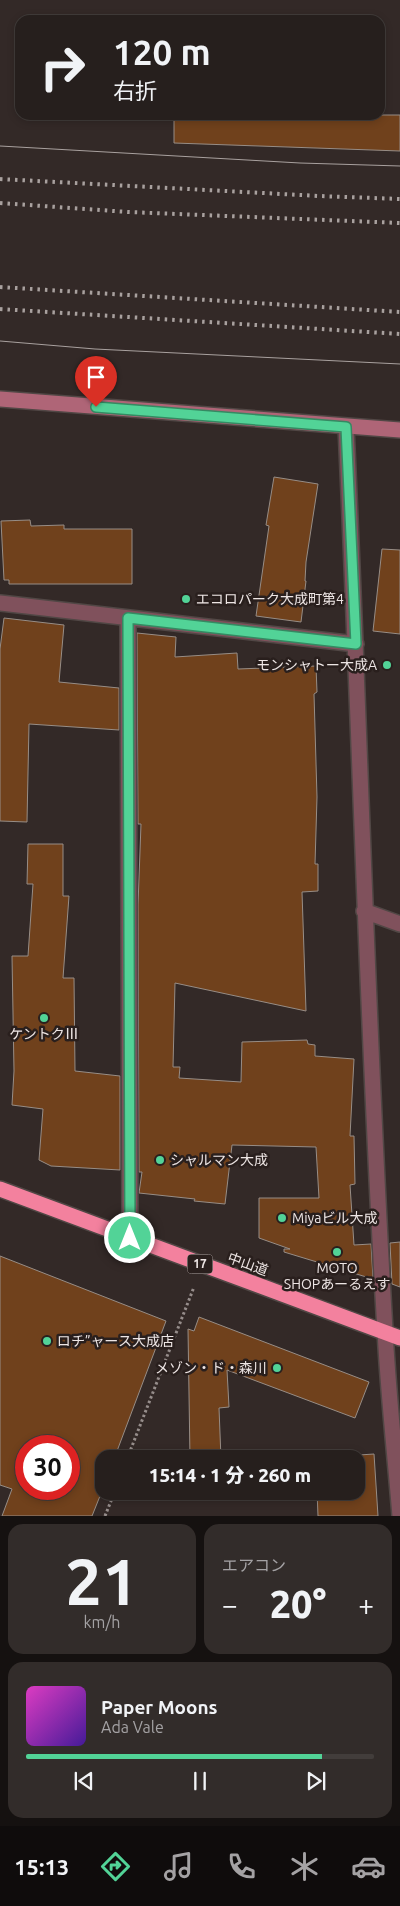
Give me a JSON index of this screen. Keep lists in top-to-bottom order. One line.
{"streets":{"highway":["17","中山道"]},"places":["エコロパーク大成町第4","モンシャトー大成A","ケントクⅢ","シャルマン大成","Miyaビル大成","MOTO SHOPあーるえす","ロチ”ャース大成店","メゾン・ド・森川"],"page":{"turn":["120 m","右折"],"limit":"30","trip":"15:14 · 1 分 · 260 m","tile":[["21","km/h"],"エアコン"],"heat":["−","20°","+"],"song":["Paper Moons","Ada Vale"],"tabs":"15:13"}}
